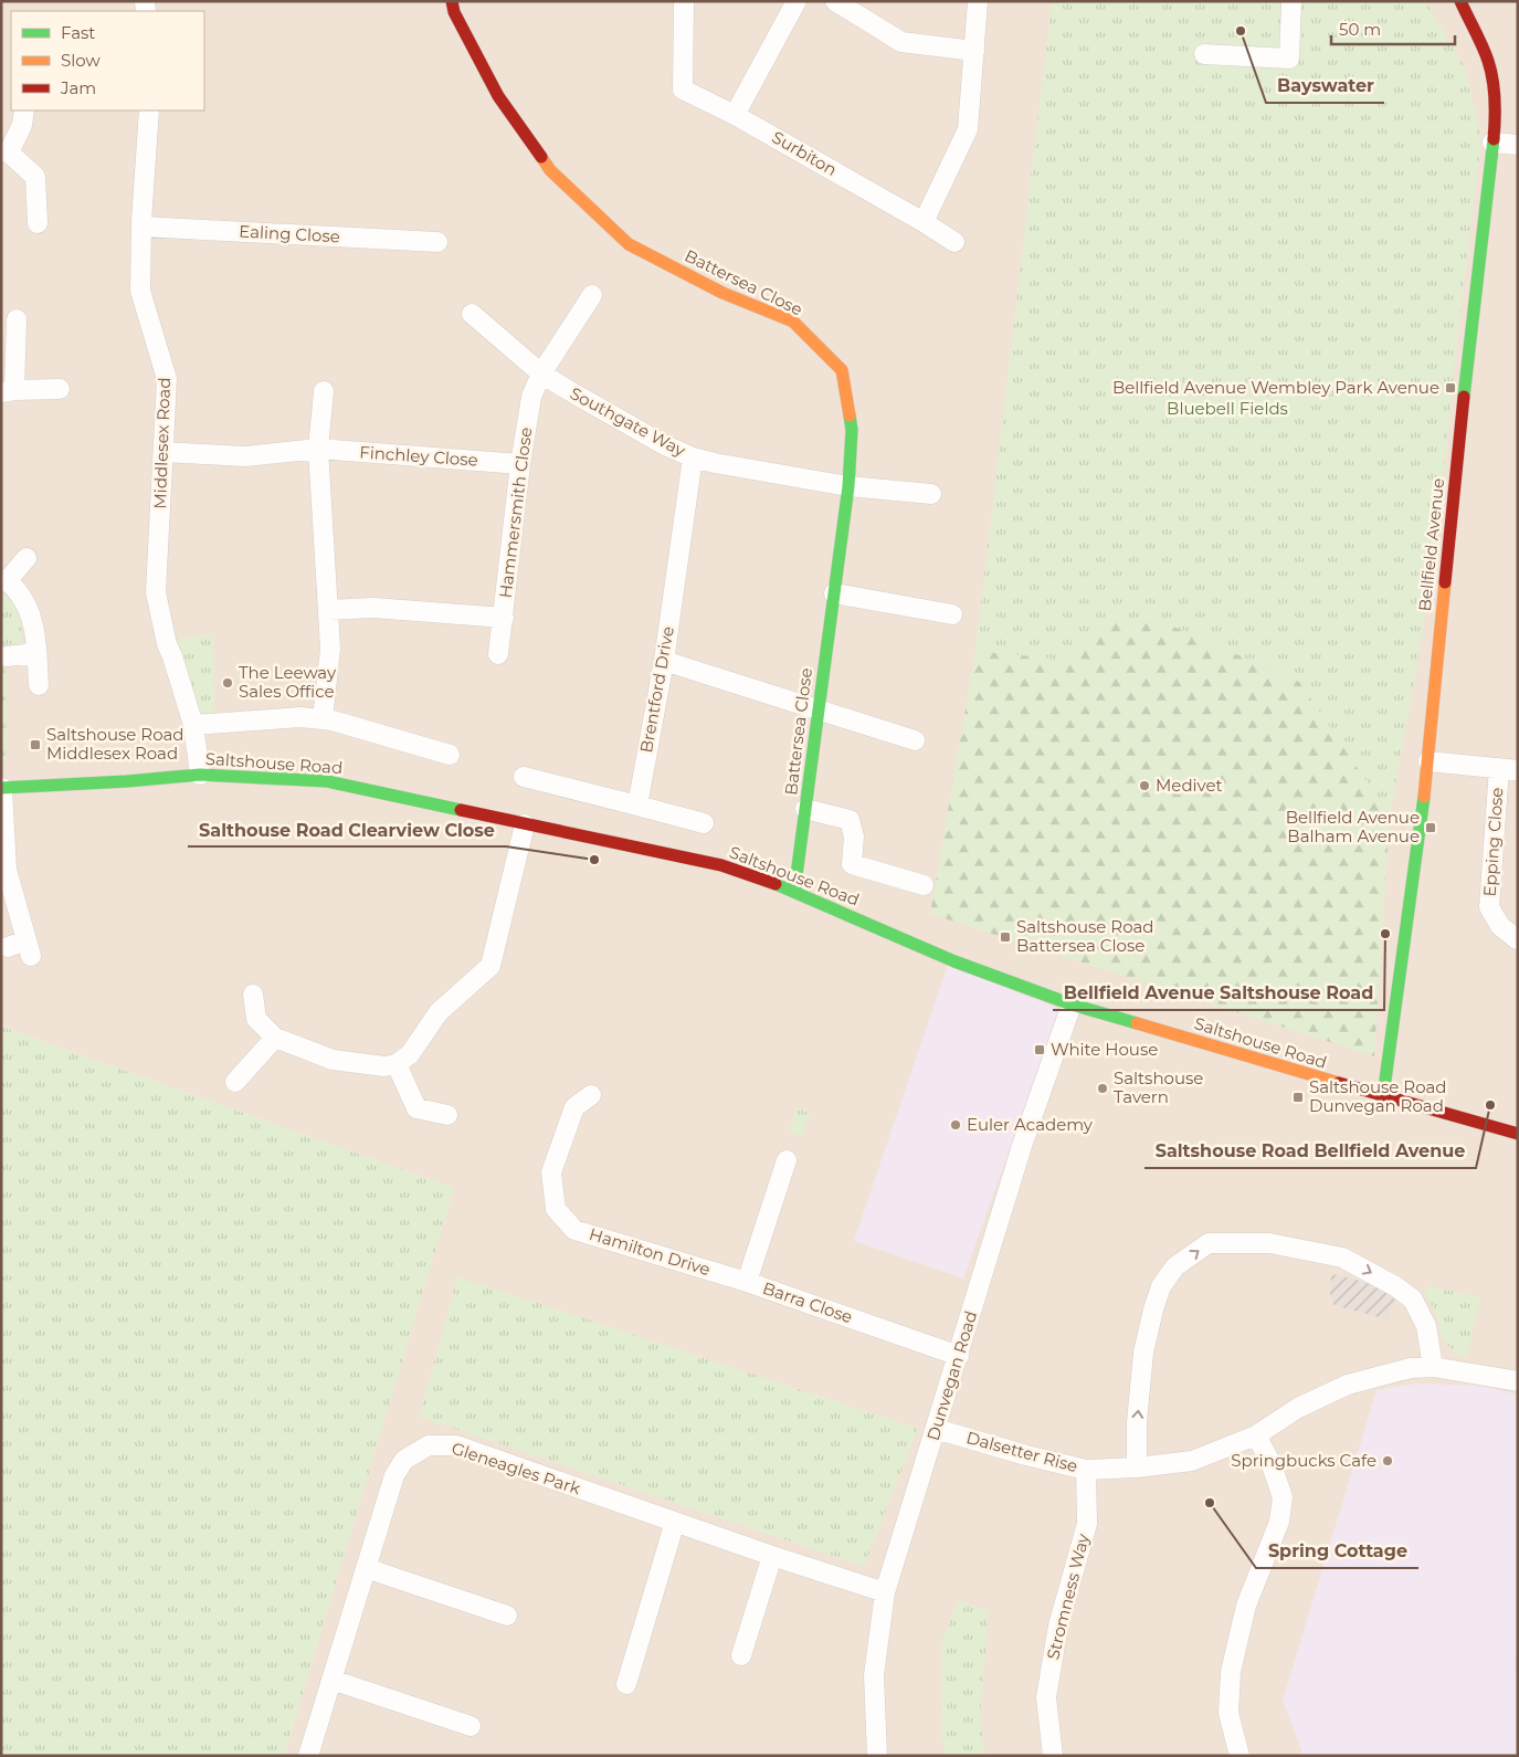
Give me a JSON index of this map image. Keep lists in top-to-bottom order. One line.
{"streets":{"street":["Surbiton","Ealing Close","Battersea Close","Southgate Way","Middlesex Road","Finchley Close","Hammersmith Close","Bellfield Avenue","Brentford Drive","Saltshouse Road","Epping Close","Hamilton Drive","Barra Close","Dunvegan Road","Dalsetter Rise","Gleneagles Park","Stromness Way"]},"crossings":[["Ealing Close","Middlesex Road"],["Battersea Close","Southgate Way"],["Battersea Close","Saltshouse Road"],["Southgate Way","Hammersmith Close"],["Southgate Way","Brentford Drive"],["Middlesex Road","Finchley Close"],["Middlesex Road","Saltshouse Road"],["Finchley Close","Hammersmith Close"],["Bellfield Avenue","Saltshouse Road"],["Saltshouse Road","Dunvegan Road"],["Hamilton Drive","Barra Close"],["Barra Close","Dunvegan Road"],["Dunvegan Road","Dalsetter Rise"],["Dunvegan Road","Gleneagles Park"],["Dalsetter Rise","Stromness Way"]],"parks":["Bluebell Fields"],"places":{"other":["Bayswater","The Leeway Sales Office","Medivet","Salthouse Road Clearview Close","Bellfield Avenue Saltshouse Road","Saltshouse Tavern","Saltshouse Road Bellfield Avenue","Euler Academy","Springbucks Cafe","Spring Cottage"],"transit":["Bellfield Avenue Wembley Park Avenue","Saltshouse Road Middlesex Road","Bellfield Avenue Balham Avenue","Saltshouse Road Battersea Close","White House","Saltshouse Road Dunvegan Road"]},"legend":["Fast","Slow","Jam"],"scale_bar":"50 m"}
